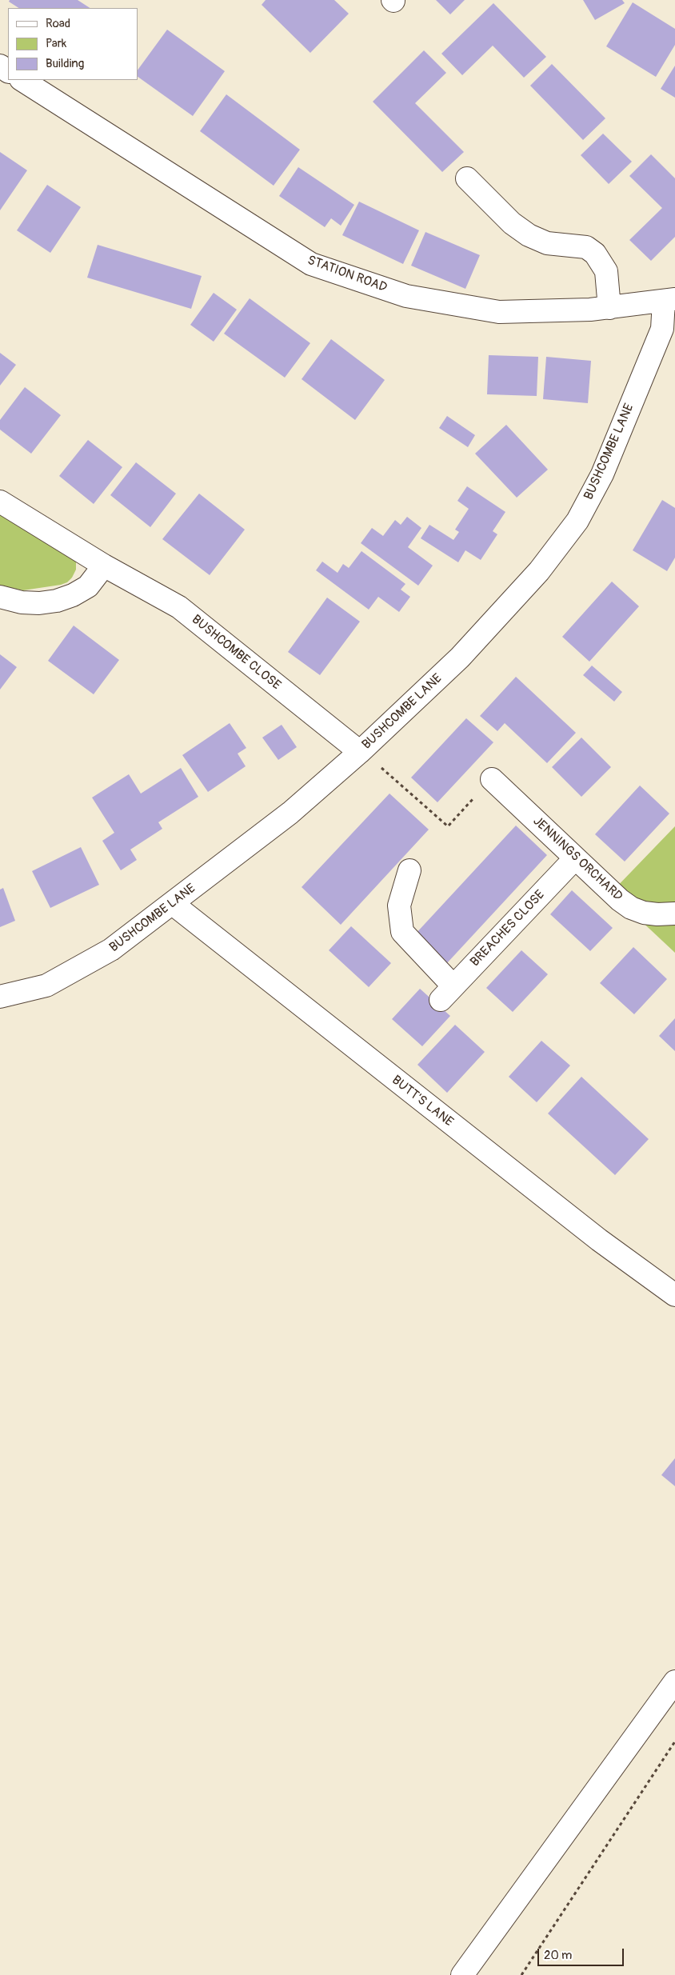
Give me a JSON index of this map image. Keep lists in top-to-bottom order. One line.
{"streets":{"street":["STATION ROAD","BUSHCOMBE LANE","BUSHCOMBE CLOSE","JENNINGS ORCHARD","BREACHES CLOSE","BUTT'S LANE"]},"crossings":[["STATION ROAD","BUSHCOMBE LANE"],["BUSHCOMBE LANE","BUSHCOMBE CLOSE"],["BUSHCOMBE LANE","BUTT'S LANE"],["JENNINGS ORCHARD","BREACHES CLOSE"]],"legend":["Road","Park","Building"],"scale_bar":"20 m"}
